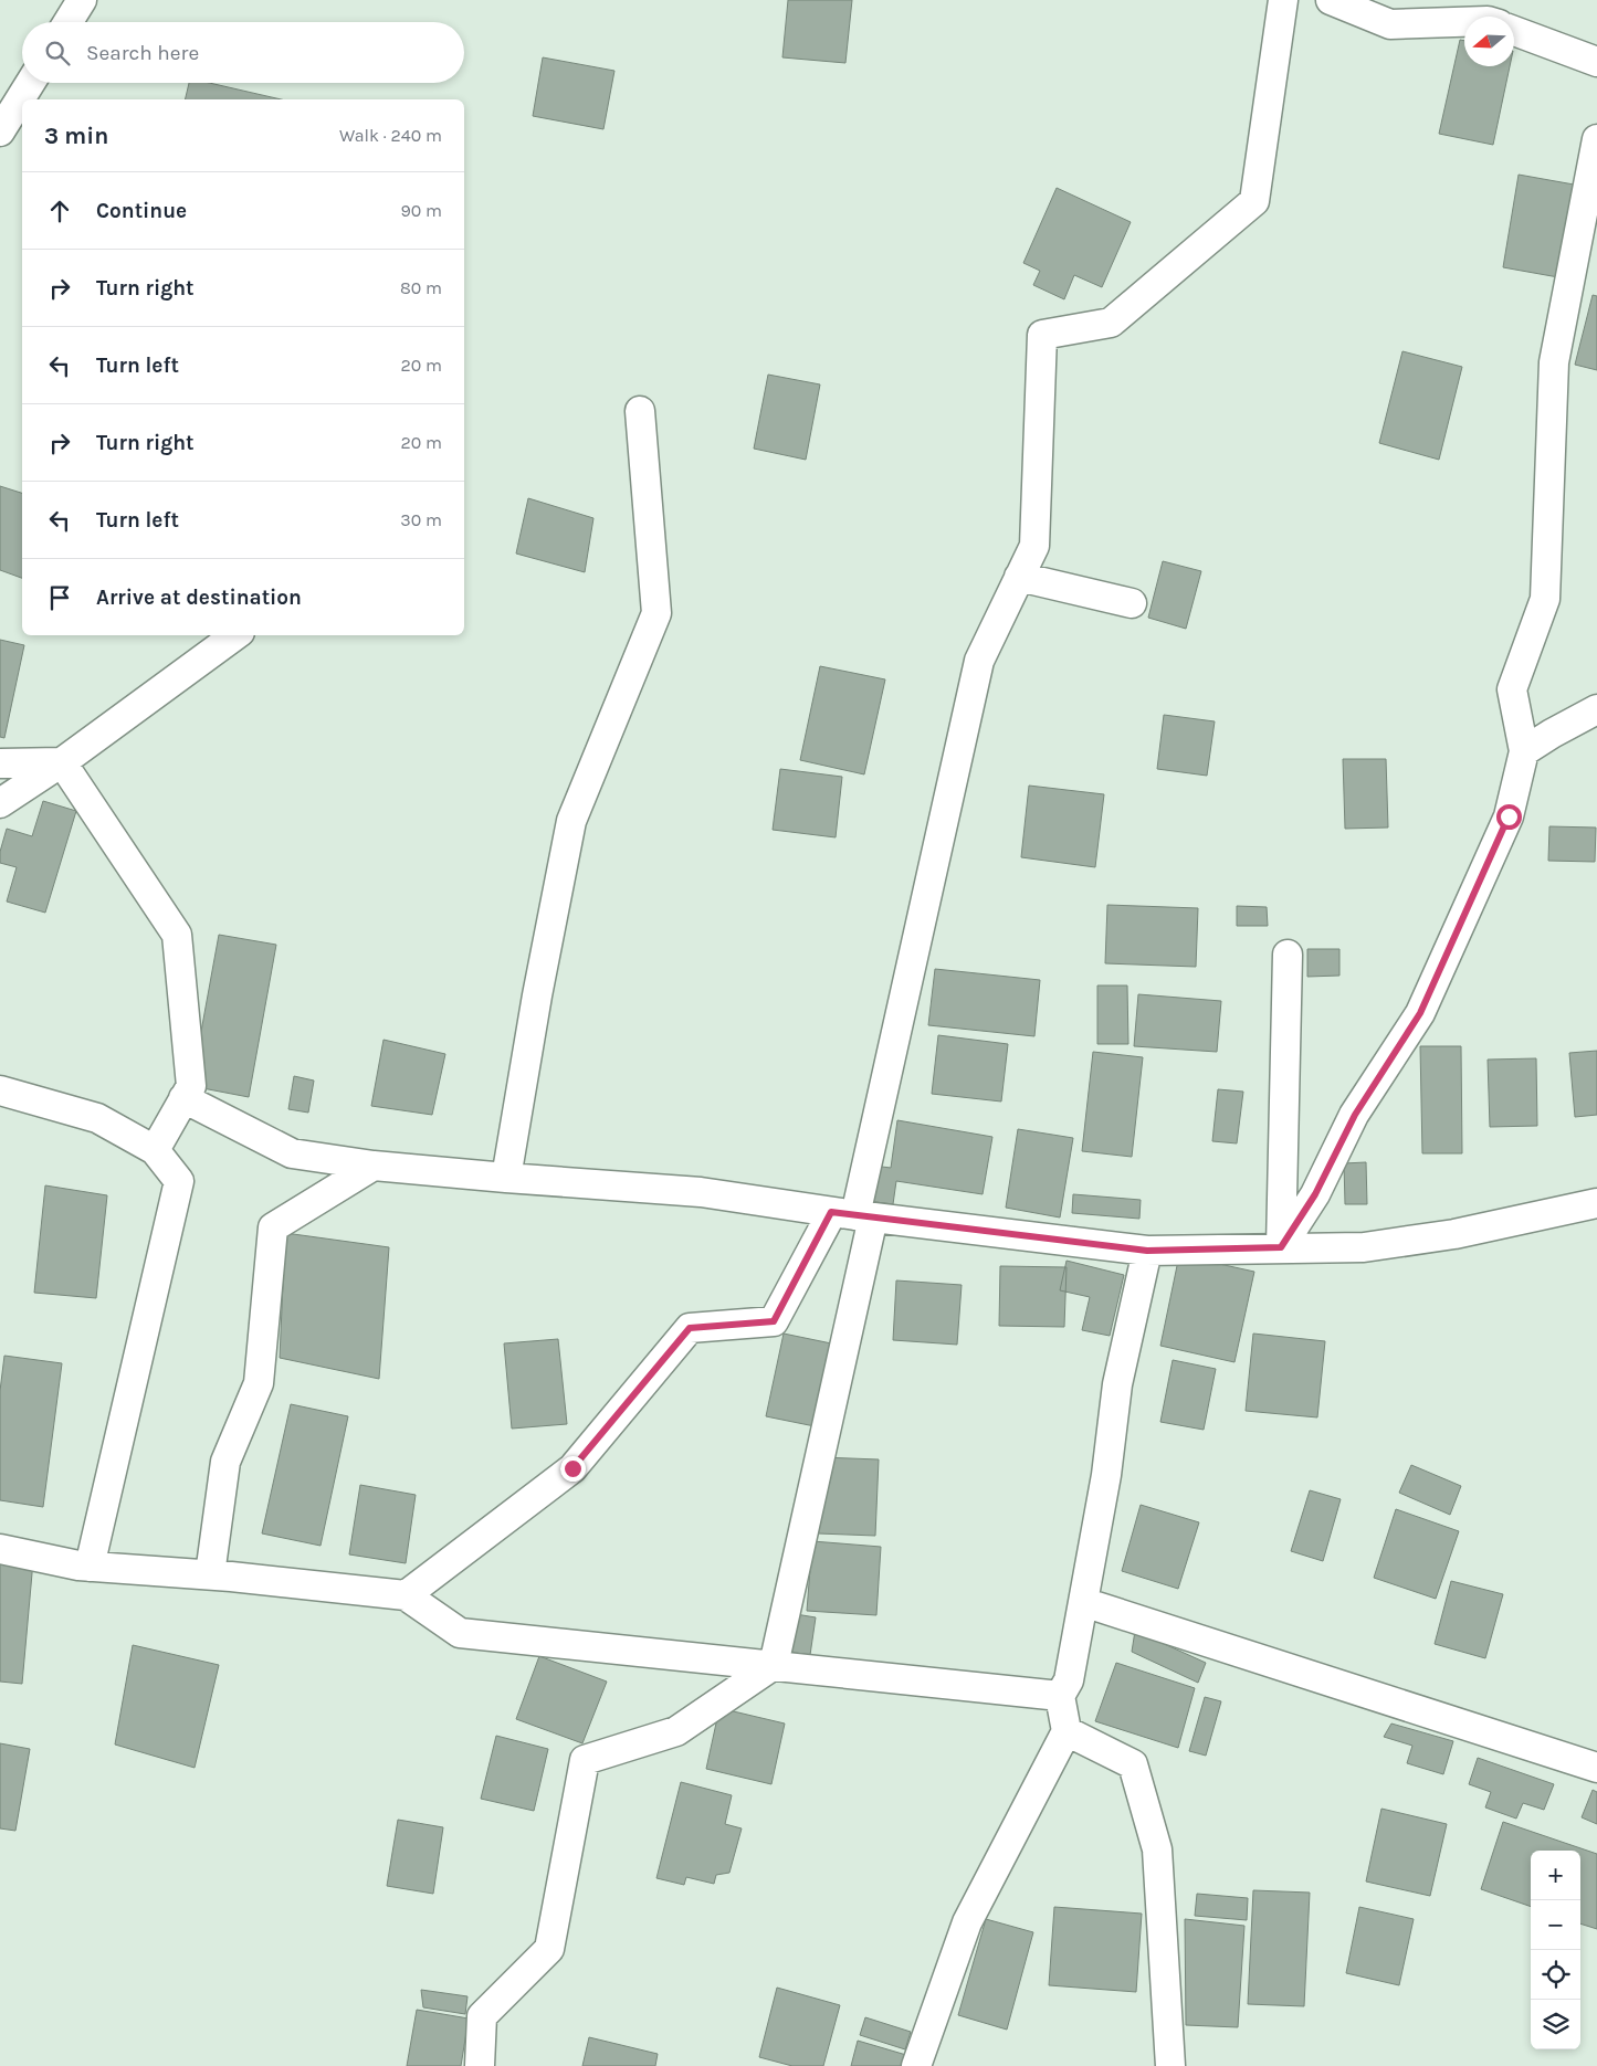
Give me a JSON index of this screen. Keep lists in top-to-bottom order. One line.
{"north":"left","page":{"search":"Search here","heading":["3 min","Walk · 240 m"],"list":[["Continue","90 m"],["Turn right","80 m"],["Turn left","20 m"],["Turn right","20 m"],["Turn left","30 m"],"Arrive at destination"],"map_buttons":["+","−"]}}
